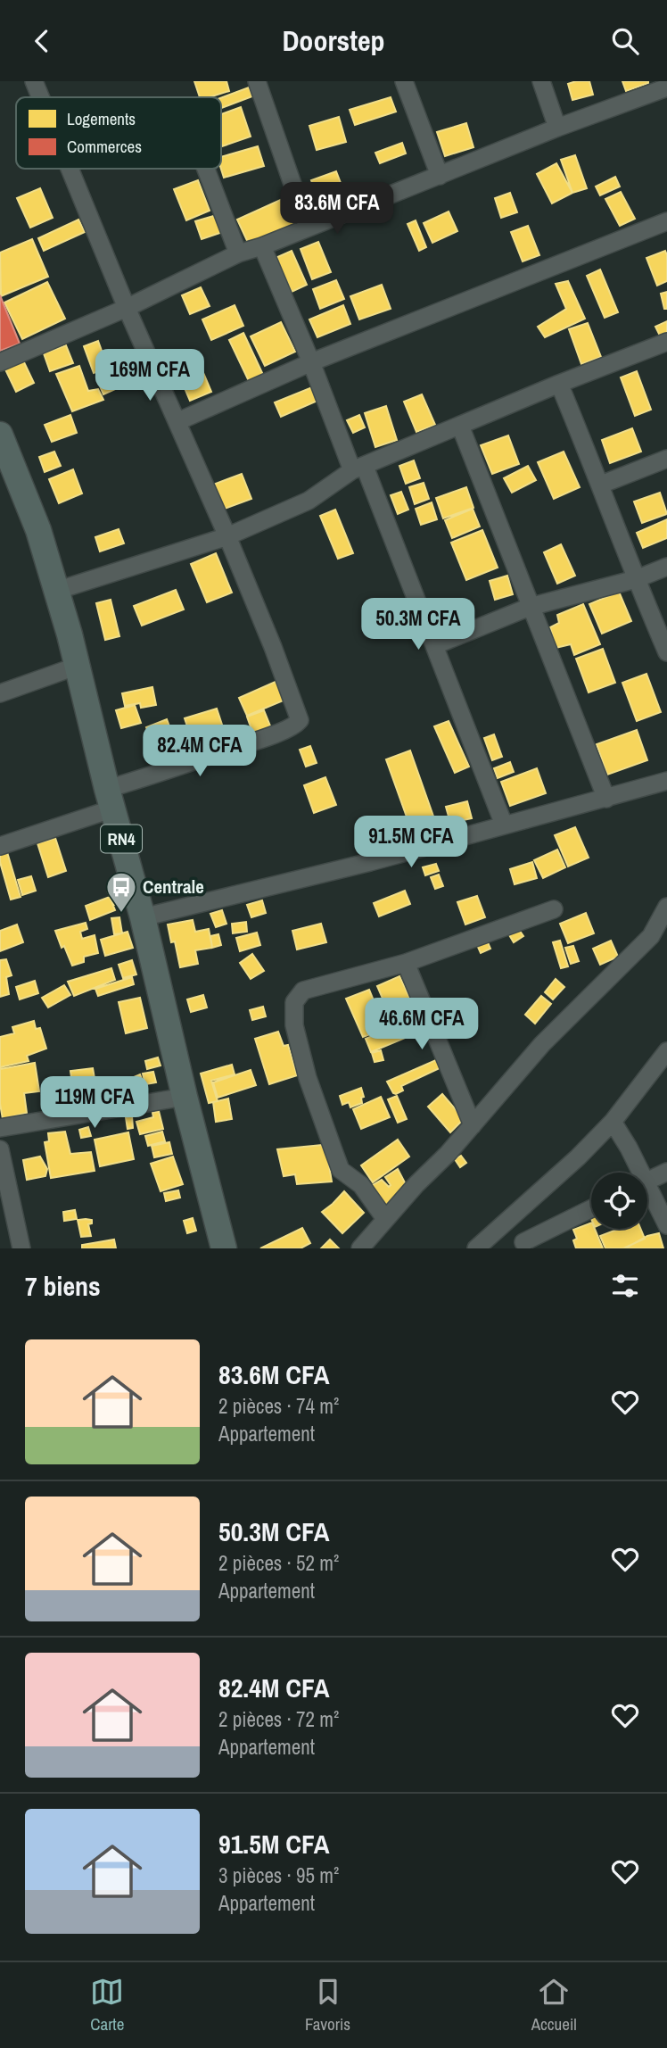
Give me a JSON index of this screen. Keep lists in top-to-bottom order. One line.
{"streets":{"highway":["RN4"]},"places":{"bus stop":["Centrale"]},"legend":["Logements","Commerces"],"page":{"header":"Doorstep","price":["83.6M CFA","169M CFA","50.3M CFA","82.4M CFA","91.5M CFA","46.6M CFA","119M CFA"],"heading":"7 biens","list":[{"name":"83.6M CFA","note":"2 pièces · 74 m² · Appartement"},{"name":"50.3M CFA","note":"2 pièces · 52 m² · Appartement"},{"name":"82.4M CFA","note":"2 pièces · 72 m² · Appartement"},{"name":"91.5M CFA","note":"3 pièces · 95 m² · Appartement"}],"tabs":["Carte","Favoris","Accueil"]}}
